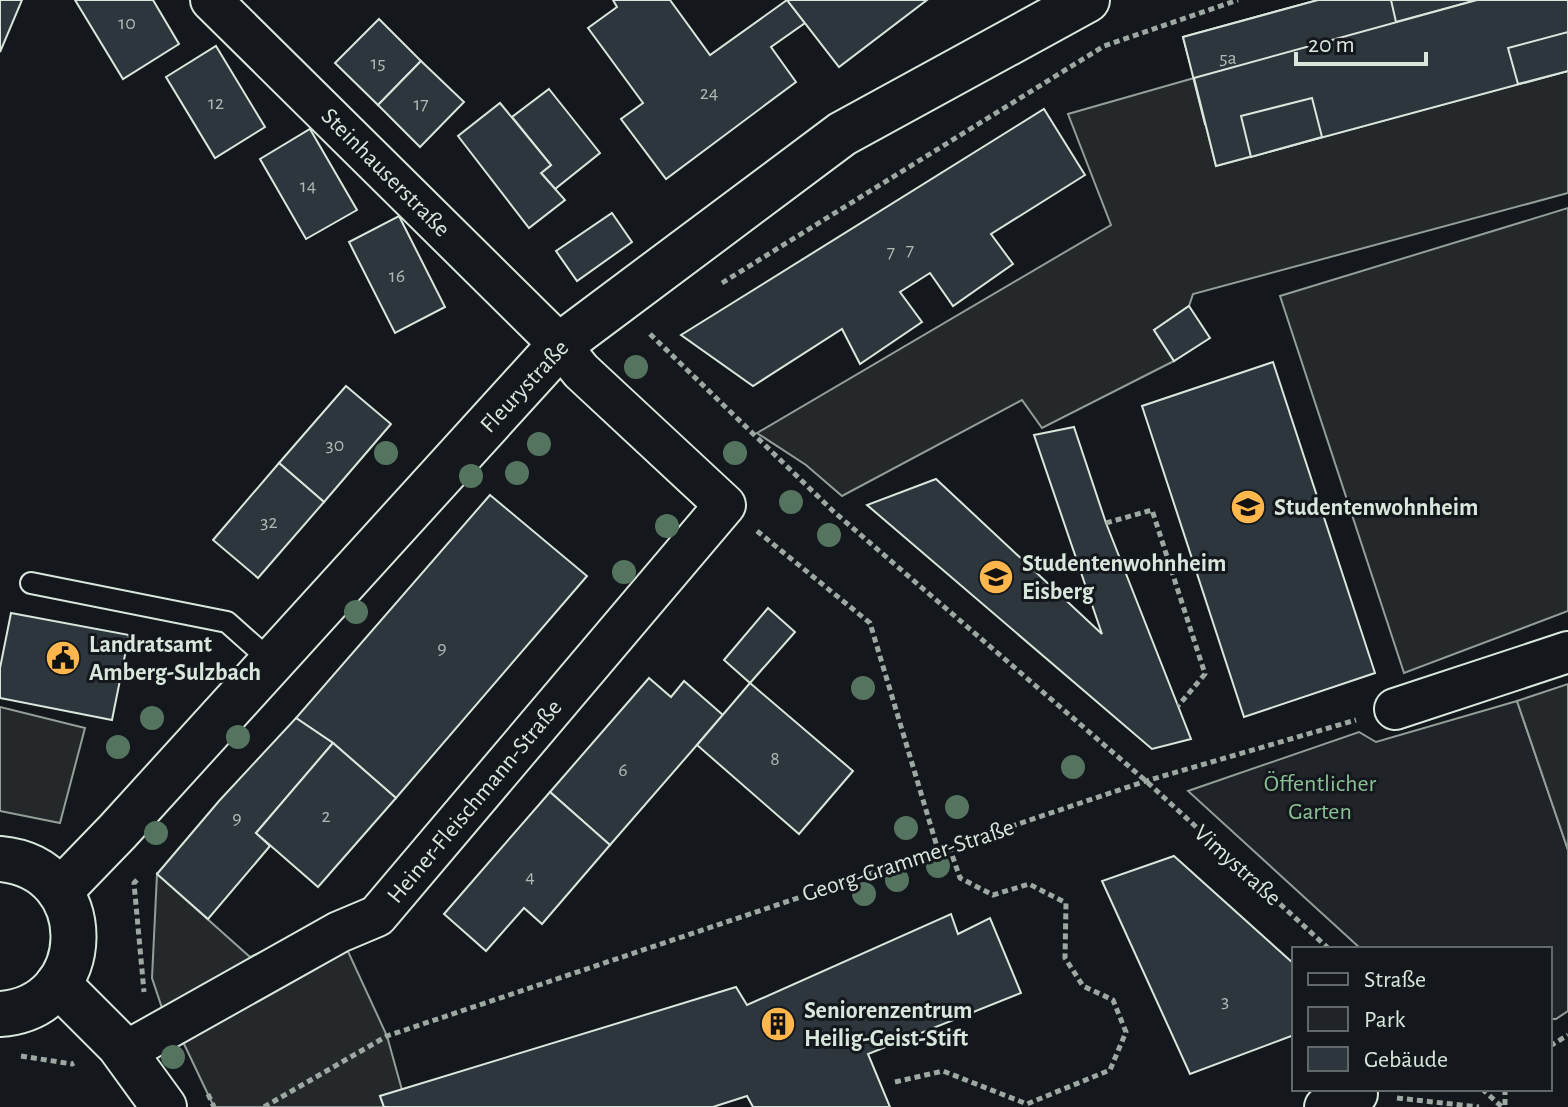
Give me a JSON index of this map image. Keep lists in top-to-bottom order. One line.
{"streets":{"street":["Steinhauserstraße","Fleurystraße","Heiner-Fleischmann-Straße"],"path":["Georg-Grammer-Straße","Vimystraße"]},"crossings":[["Steinhauserstraße","Fleurystraße"],["Georg-Grammer-Straße","Vimystraße"]],"parks":["Öffentlicher Garten"],"places":{"school or university":["Studentenwohnheim","Studentenwohnheim Eisberg"],"public building":["Landratsamt Amberg-Sulzbach"],"building":["Seniorenzentrum Heilig-Geist-Stift"]},"house_numbers":["10","5a","15","24","12","17","14","7","7","16","30","32","9","8","6","2","9","4","3"],"legend":["Straße","Park","Gebäude"],"scale_bar":"20 m"}
